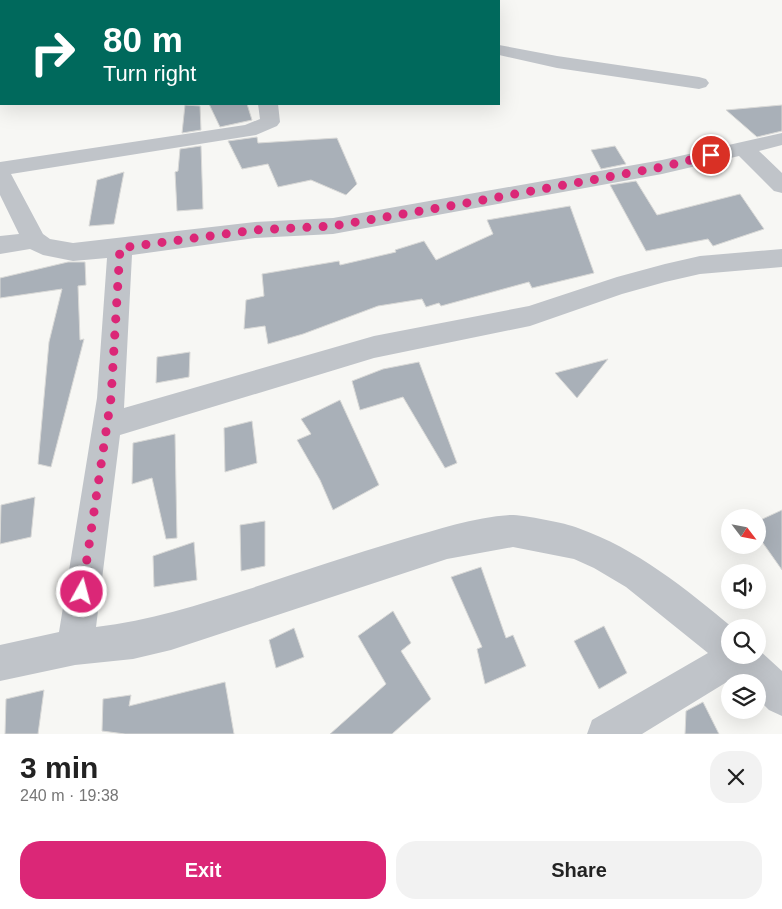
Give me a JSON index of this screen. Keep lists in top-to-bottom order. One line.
{"north":"bottom right","page":{"turn":["80 m","Turn right"],"heading":["3 min","240 m · 19:38"],"buttons":["Exit","Share"]}}
